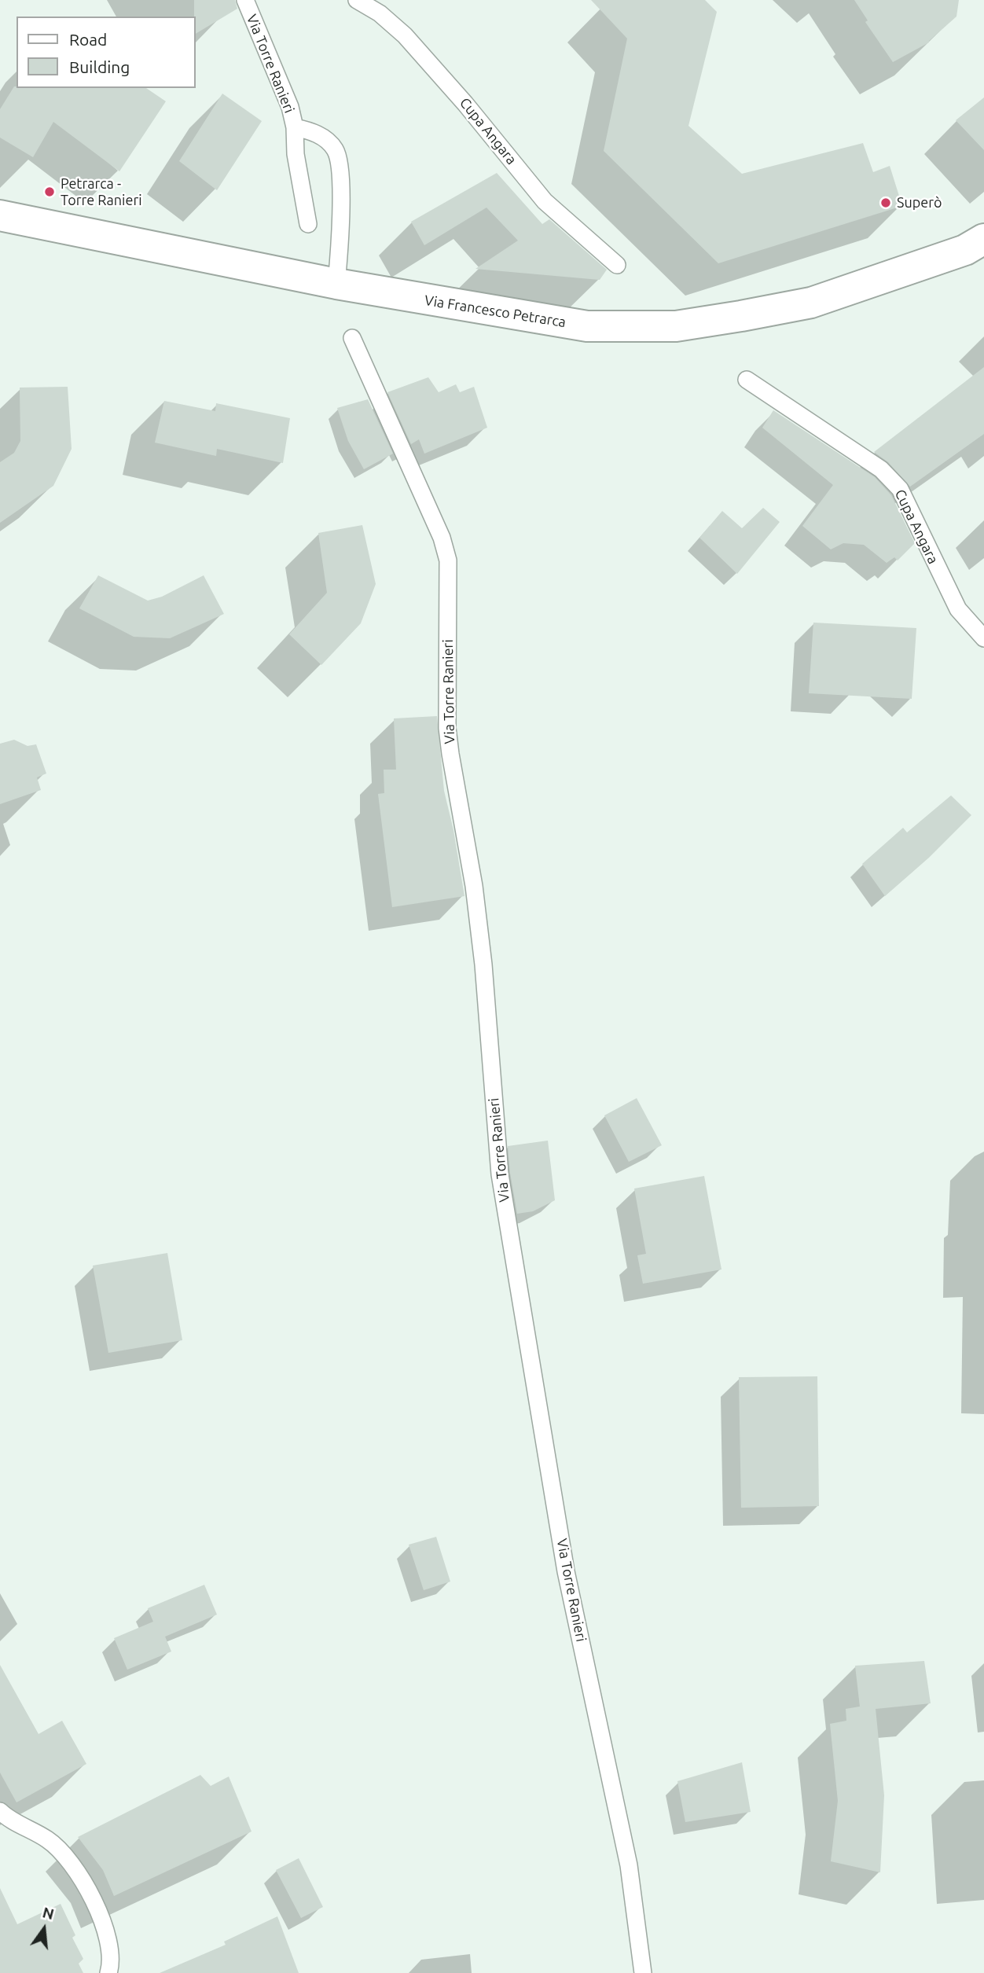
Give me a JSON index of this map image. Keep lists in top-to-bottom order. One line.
{"streets":{"street":["Via Francesco Petrarca"],"lane":["Via Torre Ranieri","Cupa Angara"]},"crossings":[["Via Torre Ranieri","Via Francesco Petrarca"]],"places":["Petrarca - Torre Ranieri","Superò"],"legend":["Road","Building"],"north":"top"}
